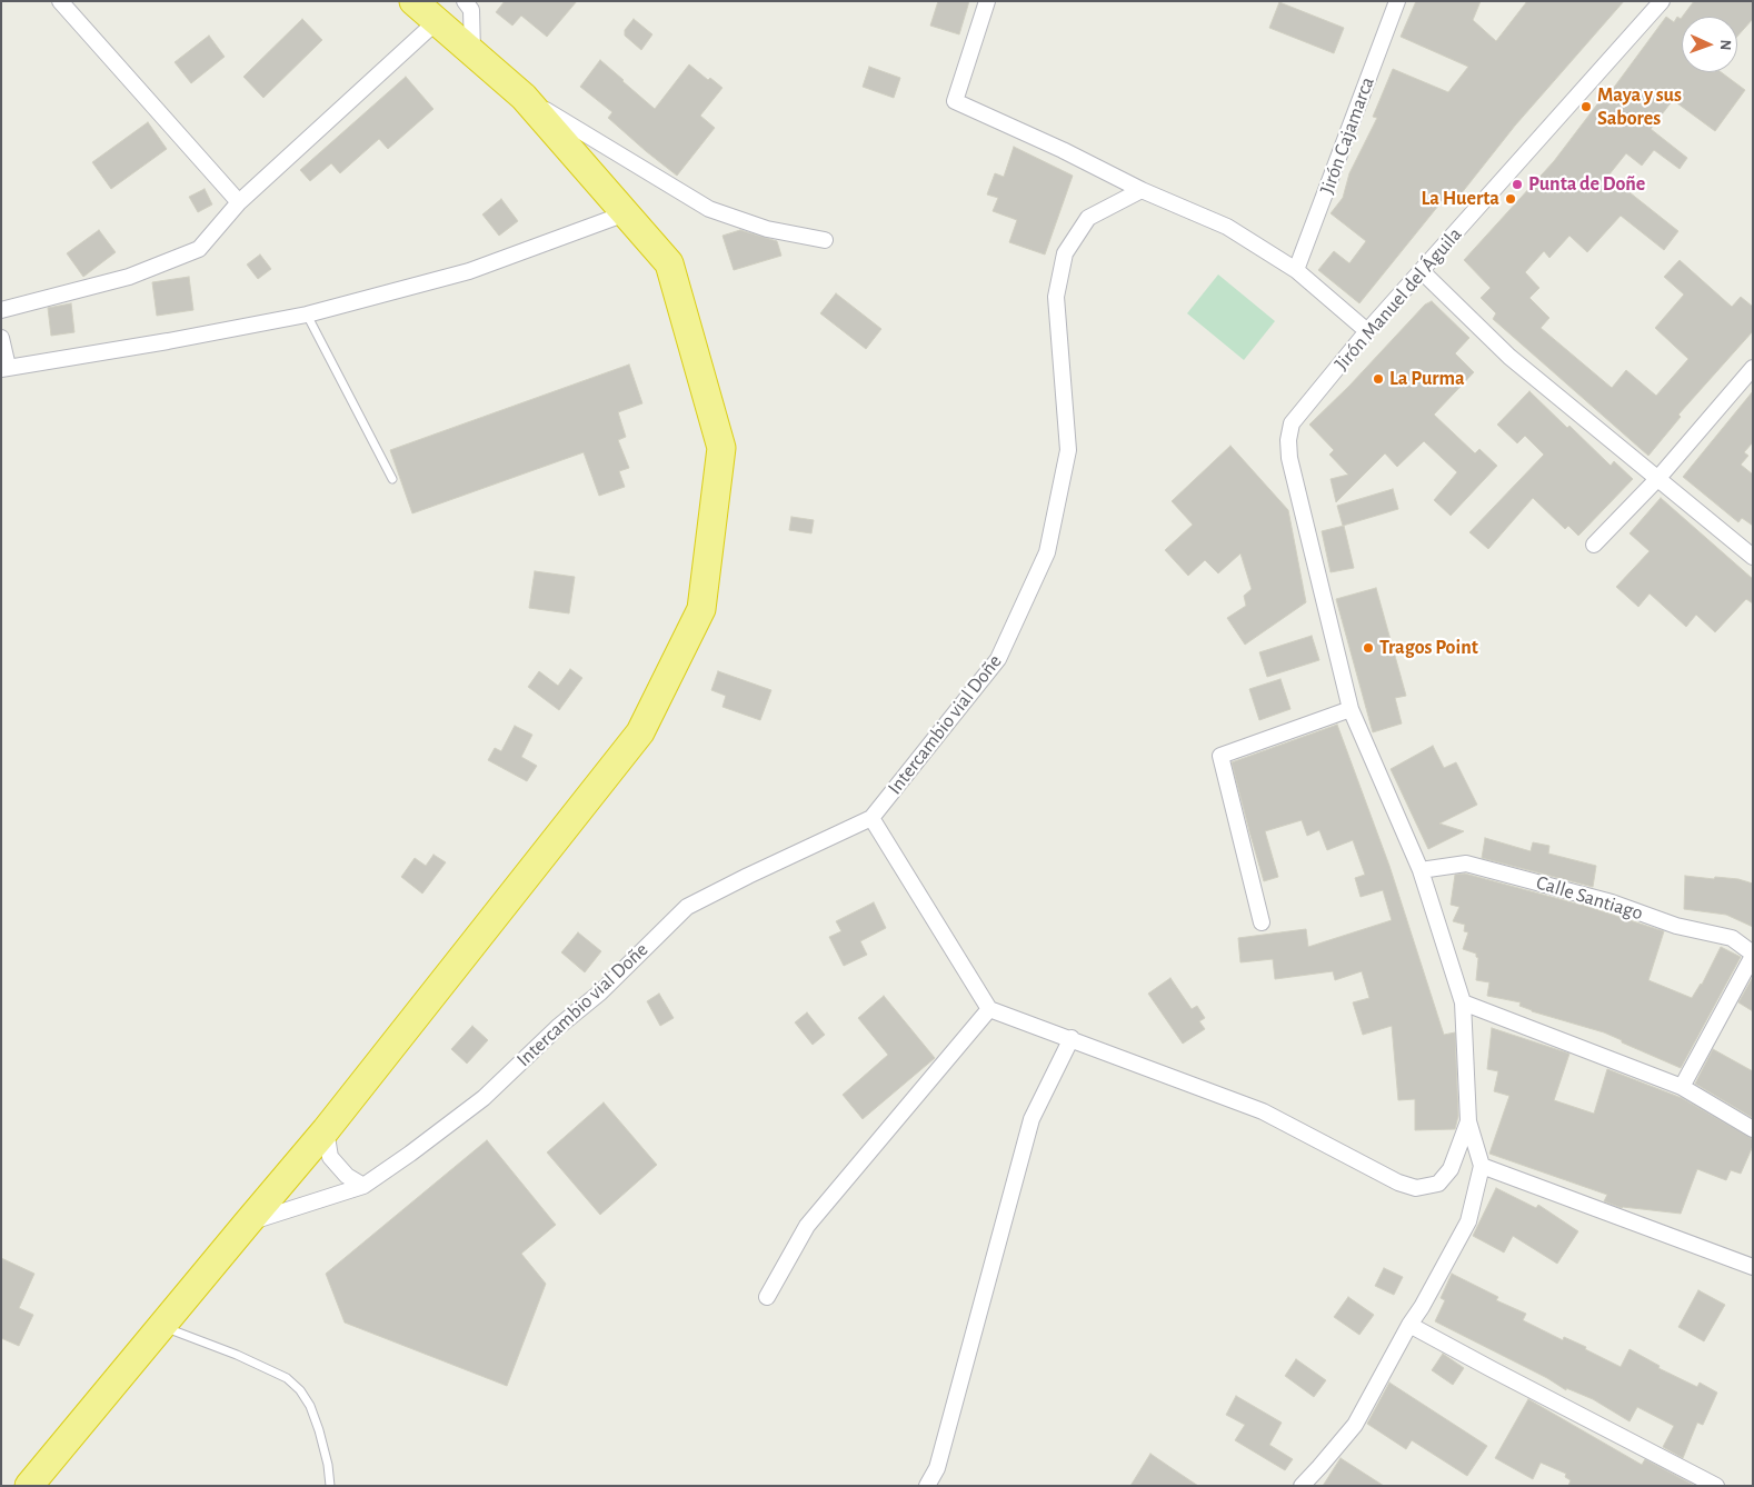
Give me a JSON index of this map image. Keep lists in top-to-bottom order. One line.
{"streets":{"street":["Jirón Cajamarca","Jirón Manuel del Águila","Intercambio vial Doñe","Calle Santiago"]},"places":["Maya y sus Sabores","Punta de Doñe","La Huerta","La Purma","Tragos Point"],"north":"right"}
